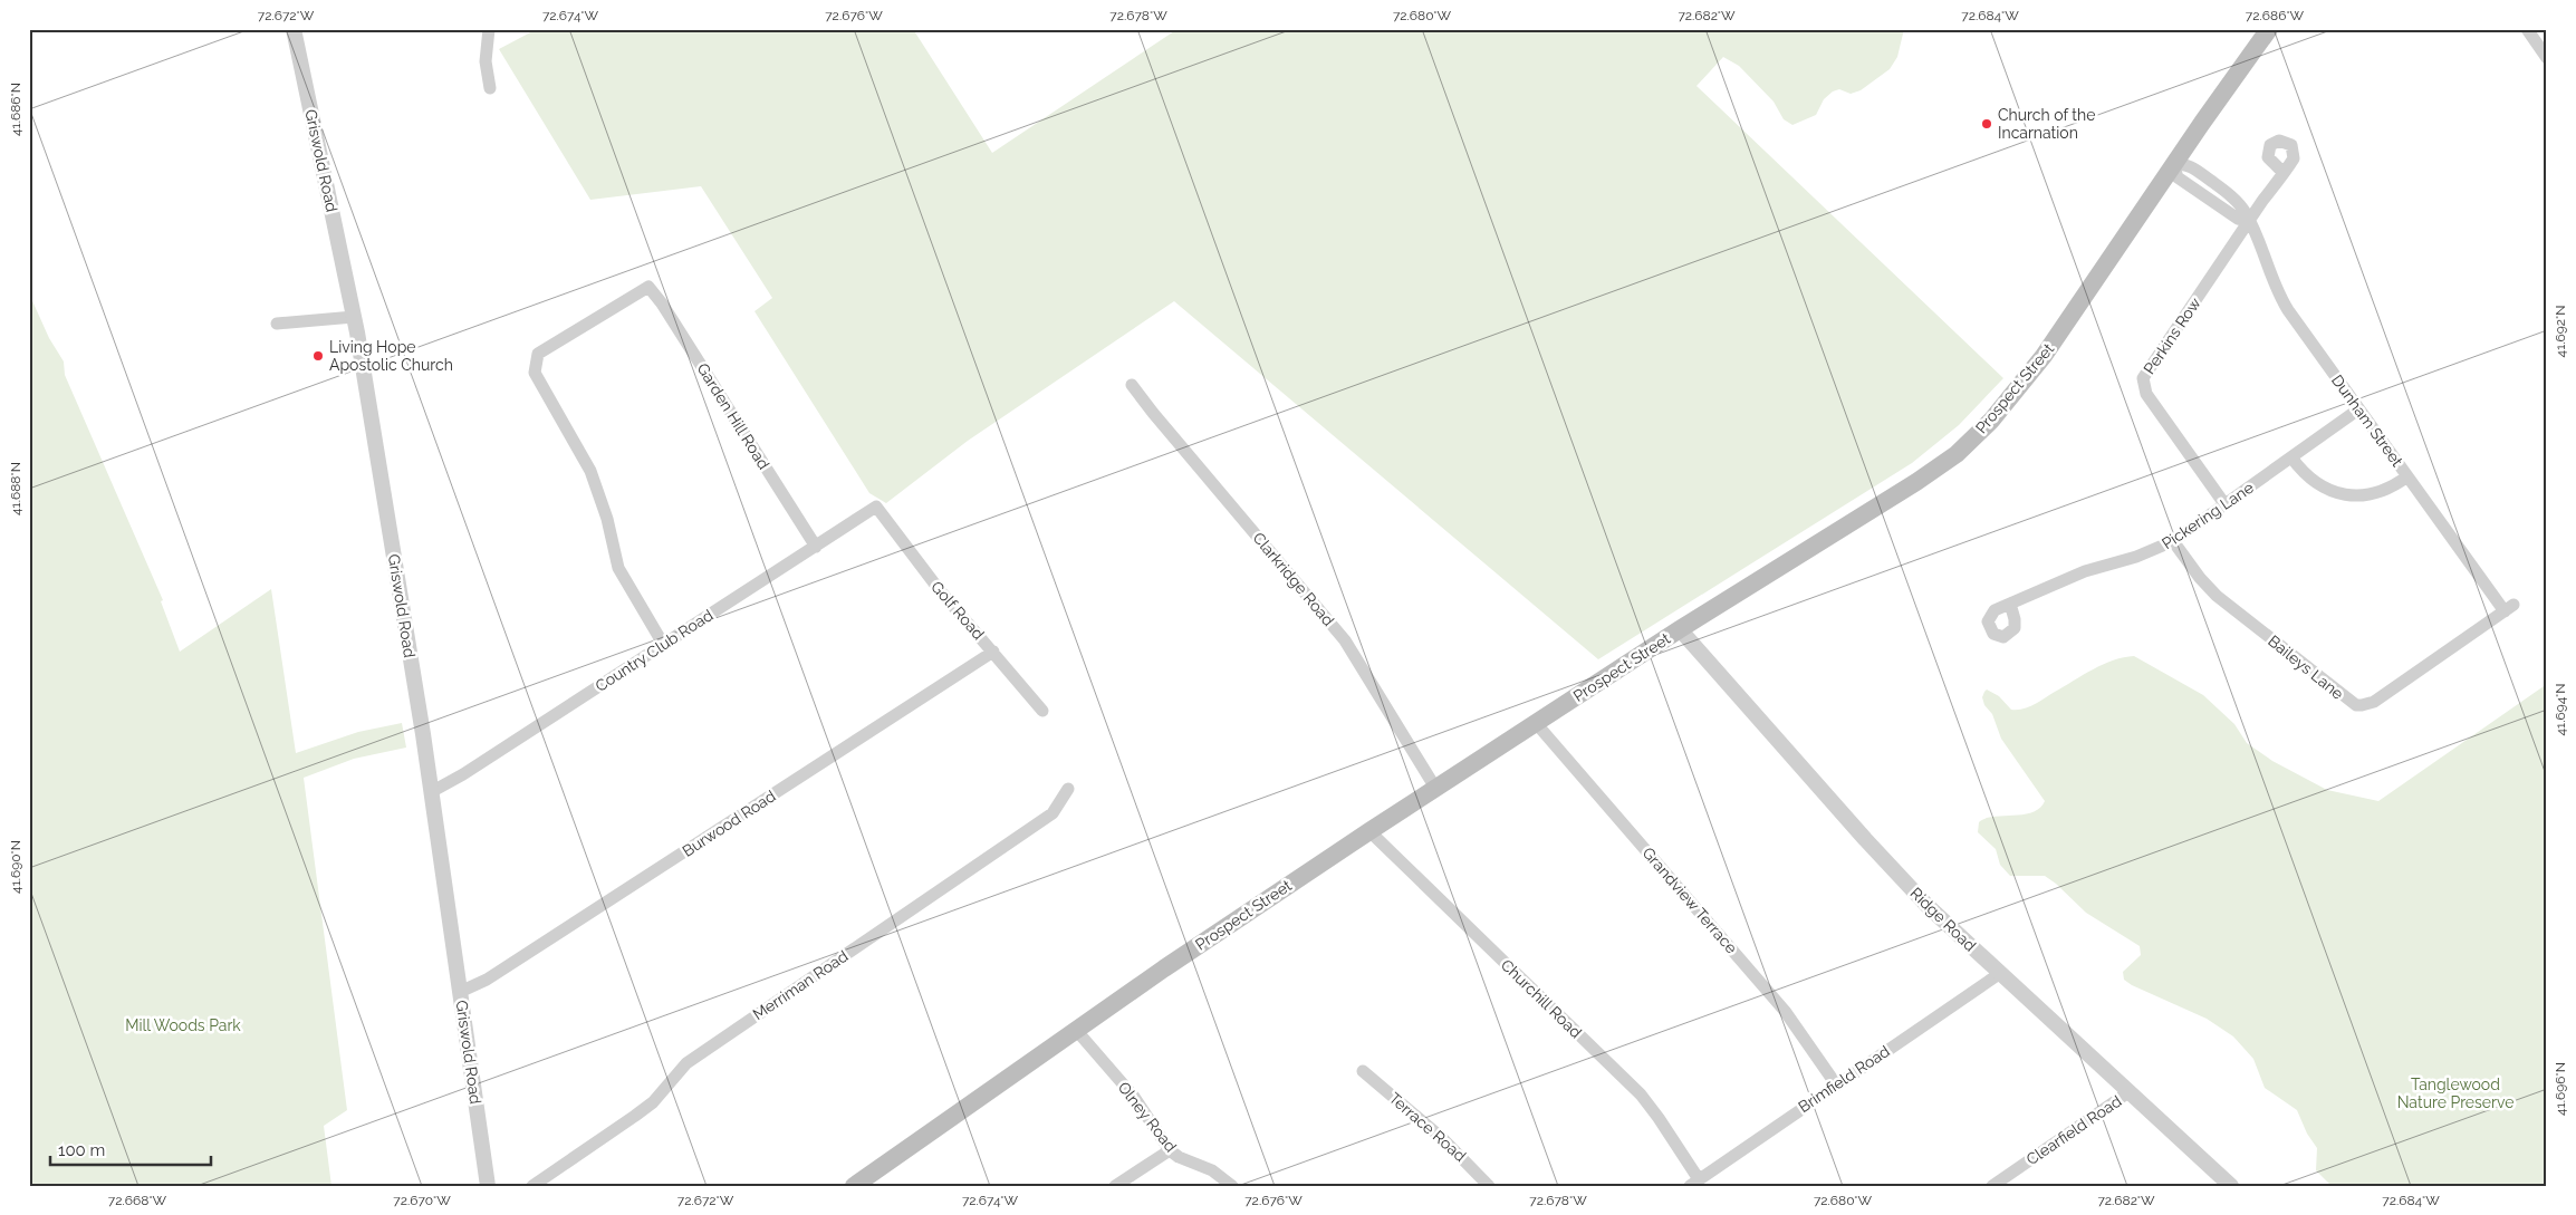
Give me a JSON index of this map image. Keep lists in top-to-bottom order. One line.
{"streets":{"main road":["Prospect Street"],"street":["Griswold Road","Perkins Row","Garden Hill Road","Dunham Street","Pickering Lane","Clarkridge Road","Golf Road","Country Club Road","Baileys Lane","Burwood Road","Grandview Terrace","Ridge Road","Merriman Road","Churchill Road","Brimfield Road","Olney Road","Terrace Road","Clearfield Road"]},"crossings":[["Griswold Road","Country Club Road"],["Griswold Road","Burwood Road"],["Perkins Row","Dunham Street"],["Perkins Row","Pickering Lane"],["Prospect Street","Clarkridge Road"],["Prospect Street","Grandview Terrace"],["Prospect Street","Ridge Road"],["Prospect Street","Churchill Road"],["Prospect Street","Olney Road"],["Garden Hill Road","Country Club Road"],["Dunham Street","Pickering Lane"],["Dunham Street","Baileys Lane"],["Pickering Lane","Baileys Lane"],["Golf Road","Country Club Road"],["Golf Road","Burwood Road"],["Grandview Terrace","Brimfield Road"],["Ridge Road","Brimfield Road"],["Ridge Road","Clearfield Road"],["Churchill Road","Brimfield Road"]],"parks":["Mill Woods Park","Tanglewood Nature Preserve"],"places":["Church of the Incarnation","Living Hope Apostolic Church"],"scale_bar":"100 m","coordinates":["72.672°W","72.674°W","72.676°W","72.678°W","72.680°W","72.682°W","72.684°W","72.686°W","41.686°N","41.692°N","41.688°N","41.694°N","41.690°N","41.696°N","72.668°W","72.670°W"]}
